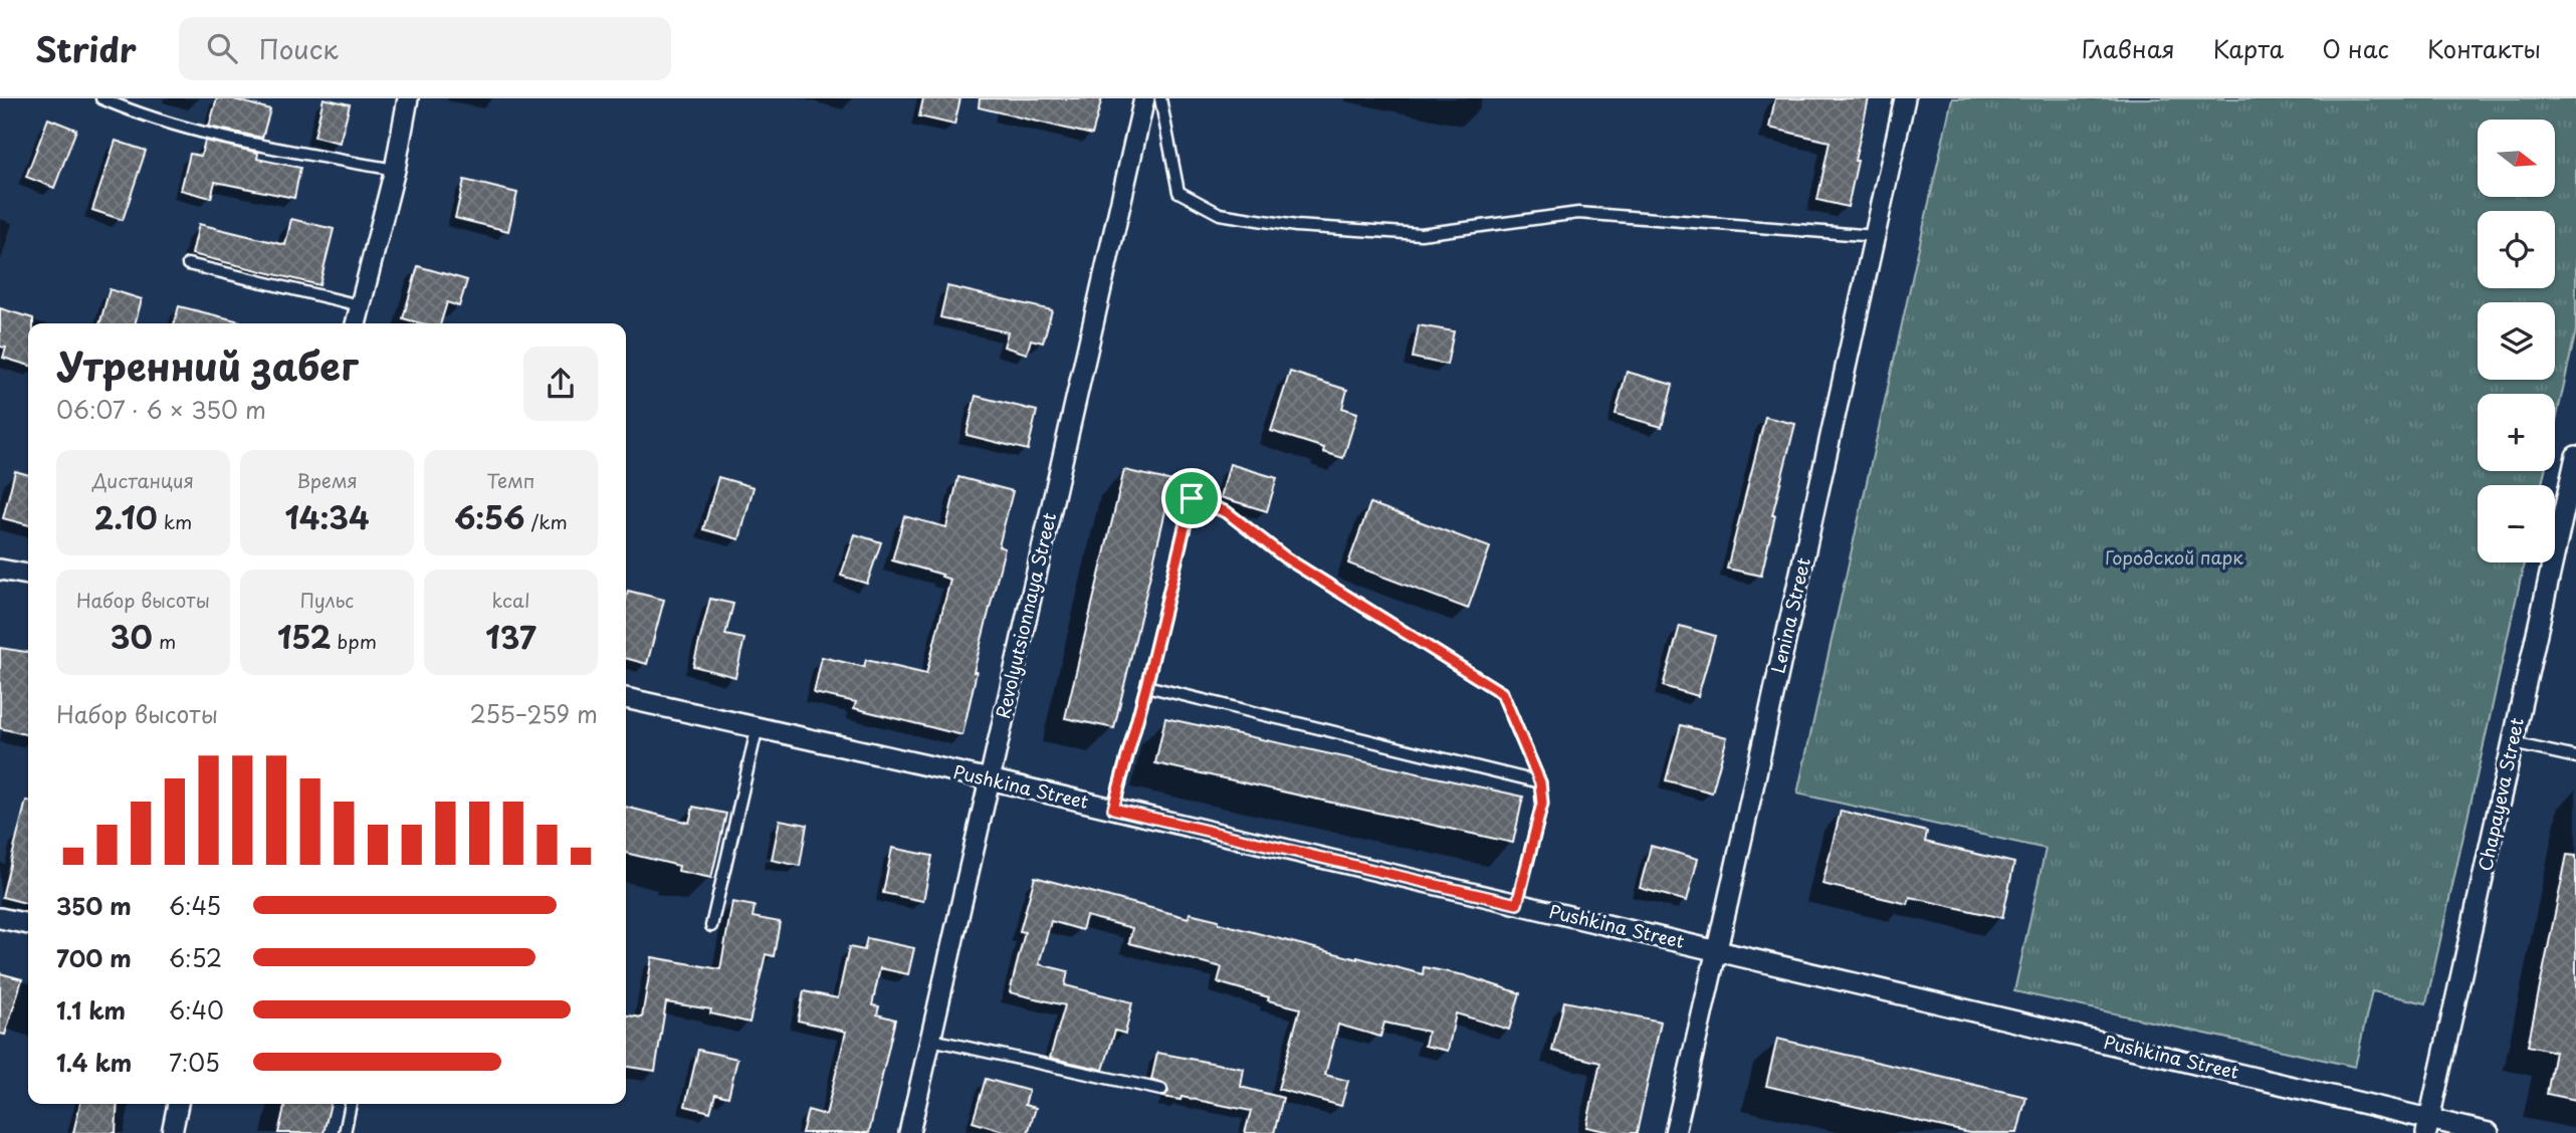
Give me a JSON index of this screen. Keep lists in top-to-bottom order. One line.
{"streets":{"street":["Revolyutsionnaya Street","Lenina Street","Pushkina Street","Chapayeva Street"]},"crossings":[["Revolyutsionnaya Street","Pushkina Street"],["Lenina Street","Pushkina Street"],["Pushkina Street","Chapayeva Street"]],"parks":["Городской парк"],"north":"right","page":{"header":"Stridr","search":"Поиск","nav":["Главная","Карта","О нас","Контакты"],"map_buttons":["+","−"],"heading":["Утренний забег","06:07 · 6 × 350 m"],"stats":[["Дистанция","2.10 km"],["Время","14:34"],["Темп","6:56 /km"],["Набор высоты","30 m"],["Пульс","152 bpm"],["kcal","137"]],"chart":["Набор высоты","255–259 m"],"list":[{"name":"350 m","note":"6:45"},{"name":"700 m","note":"6:52"},{"name":"1.1 km","note":"6:40"},{"name":"1.4 km","note":"7:05"}]}}
